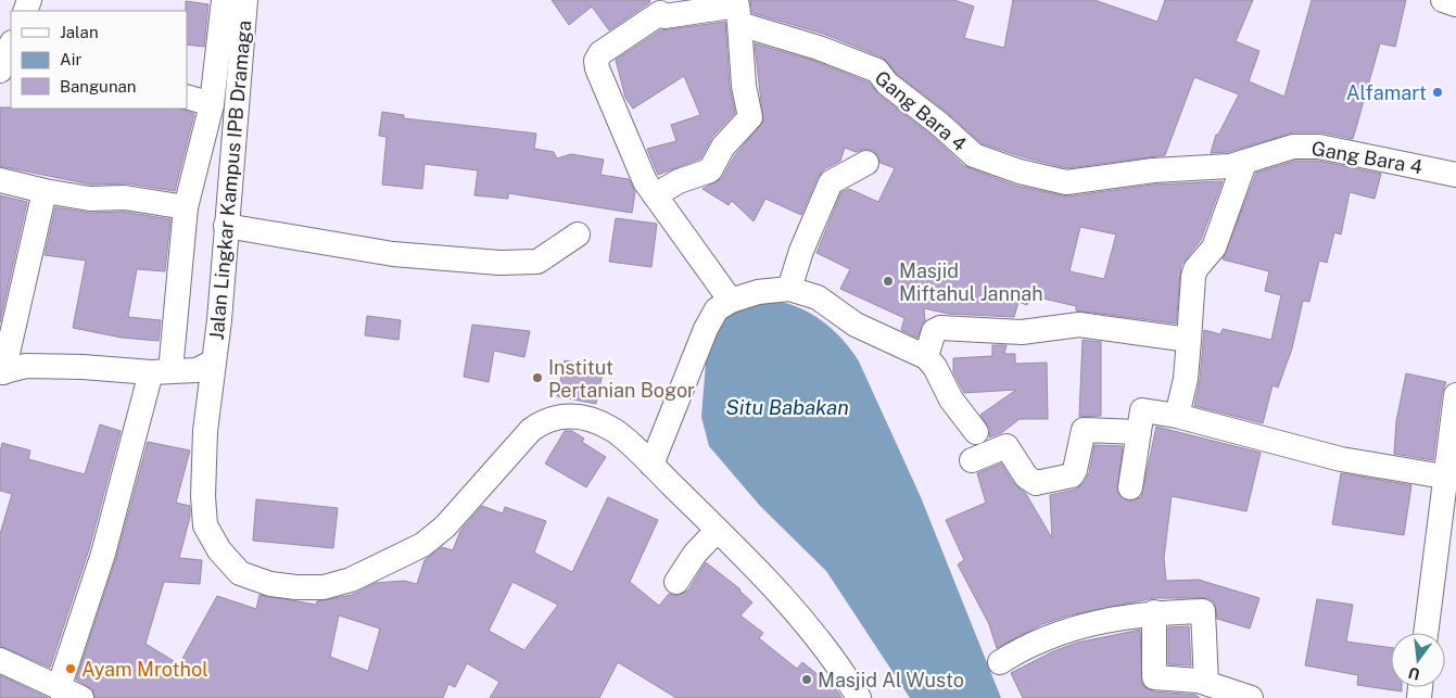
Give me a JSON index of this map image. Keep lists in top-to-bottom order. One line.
{"streets":{"street":["Gang Bara 4","Jalan Lingkar Kampus IPB Dramaga"]},"water":["Situ Babakan"],"places":["Alfamart","Masjid Miftahul Jannah","Institut Pertanian Bogor","Ayam Mrothol","Masjid Al Wusto"],"legend":["Jalan","Air","Bangunan"],"north":"bottom"}
